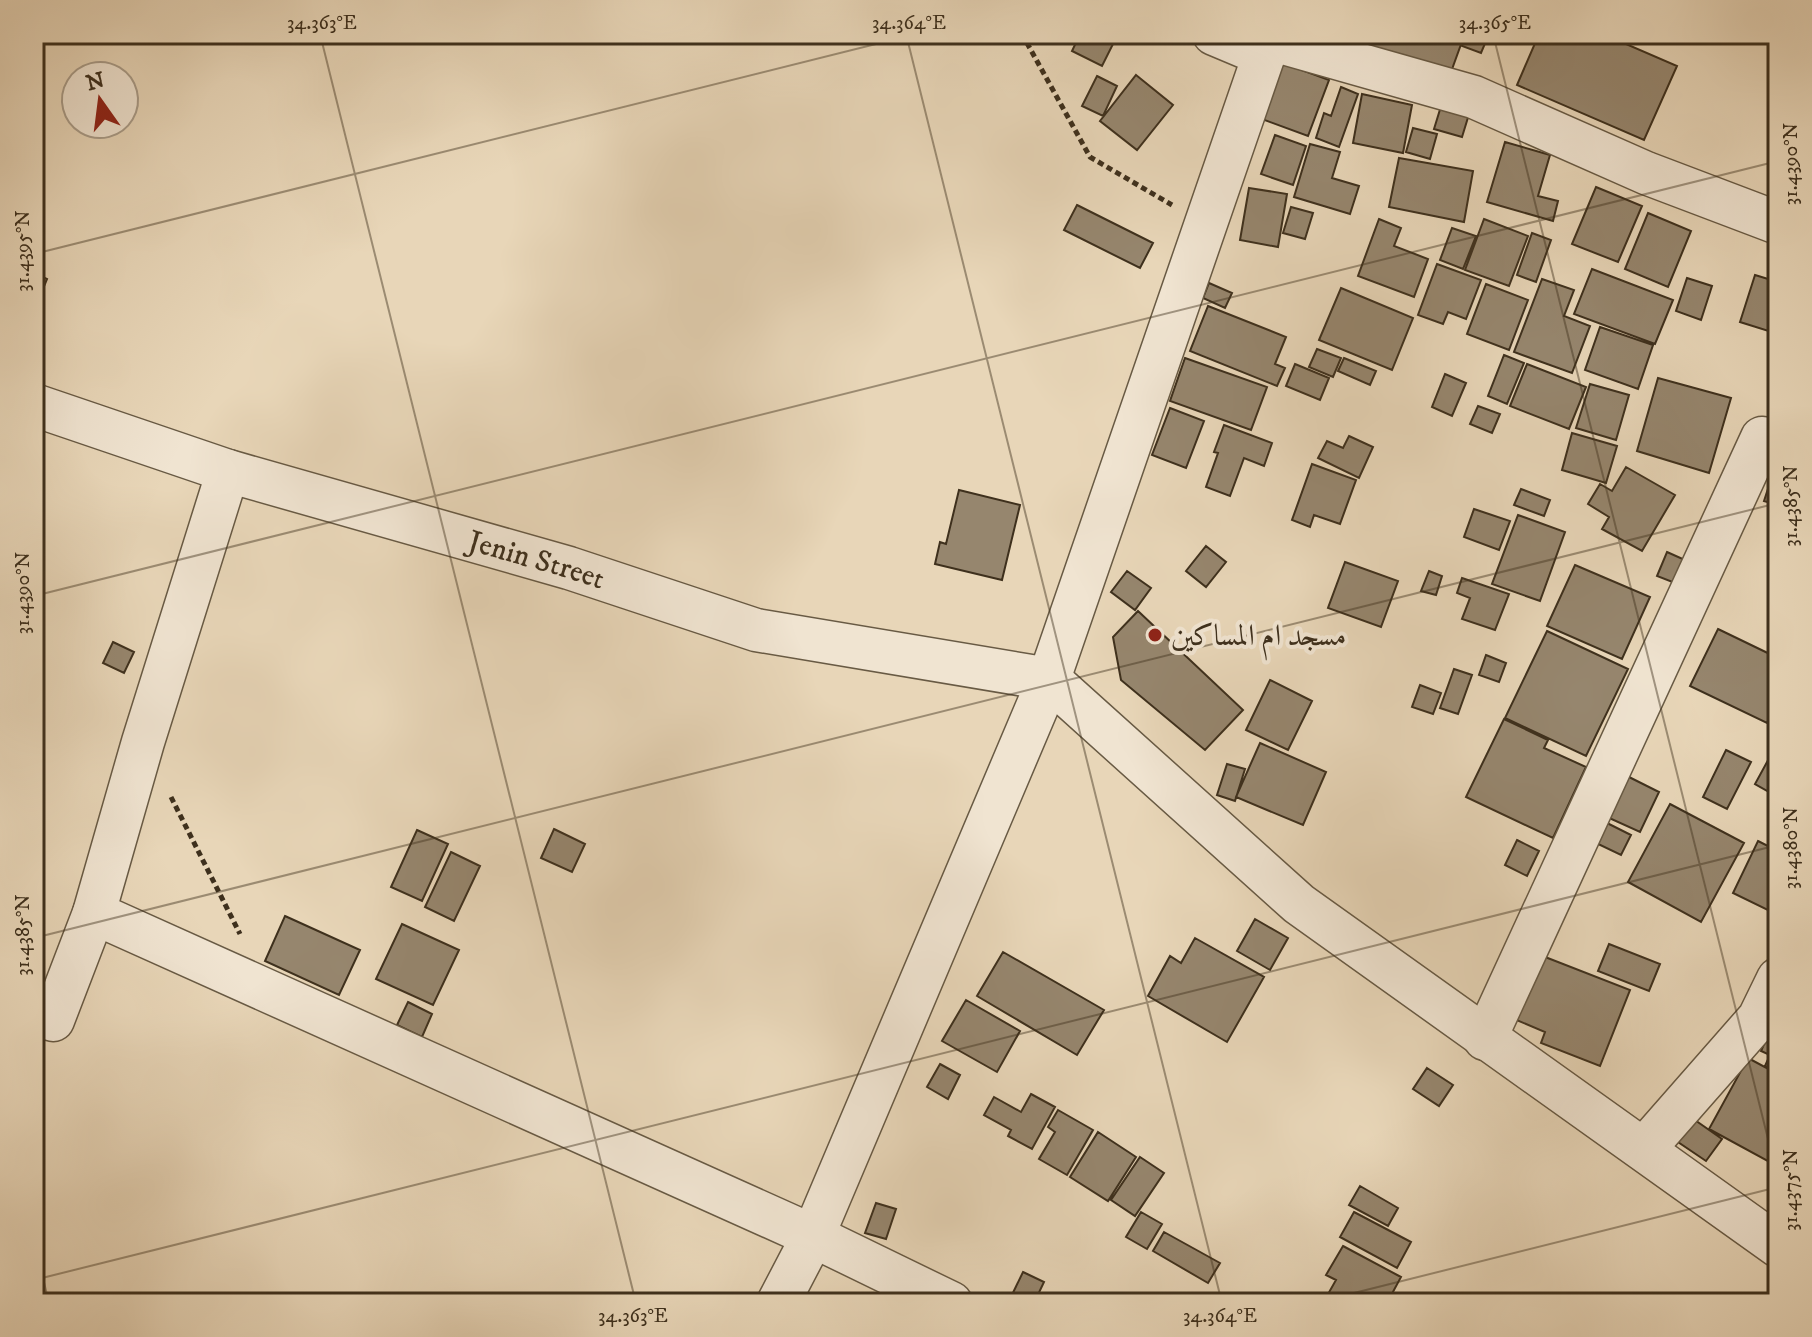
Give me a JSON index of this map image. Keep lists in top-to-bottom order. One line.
{"streets":{"street":["Jenin Street"]},"places":["مسجد ام المساكين"],"north":"top","coordinates":["34.363°E","34.364°E","34.365°E","31.4390°N","31.4395°N","31.4385°N","31.4380°N","31.4375°N"]}
